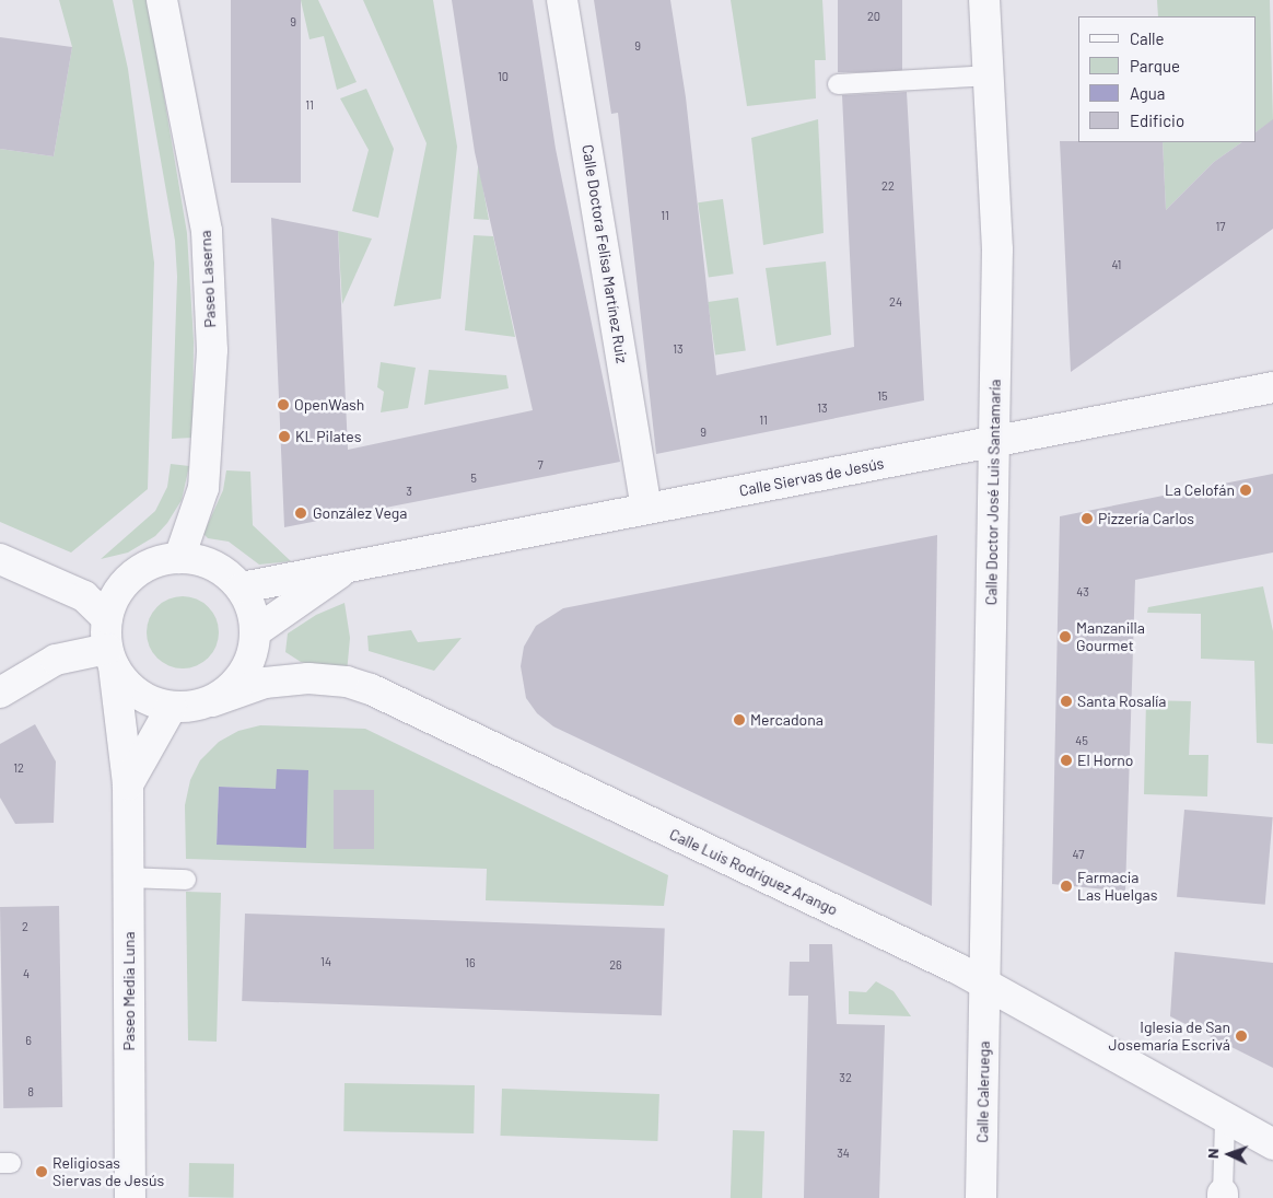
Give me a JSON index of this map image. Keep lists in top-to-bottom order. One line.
{"streets":{"street":["Calle Doctora Felisa Martínez Ruiz","Paseo Laserna","Calle Siervas de Jesús","Calle Doctor José Luis Santamaría","Calle Luis Rodríguez Arango","Paseo Media Luna","Calle Caleruega"]},"crossings":[["Calle Doctora Felisa Martínez Ruiz","Calle Siervas de Jesús"],["Paseo Laserna","Calle Siervas de Jesús"],["Paseo Laserna","Calle Luis Rodríguez Arango"],["Paseo Laserna","Paseo Media Luna"],["Calle Siervas de Jesús","Calle Doctor José Luis Santamaría"],["Calle Siervas de Jesús","Calle Luis Rodríguez Arango"],["Calle Siervas de Jesús","Paseo Media Luna"],["Calle Doctor José Luis Santamaría","Calle Luis Rodríguez Arango"],["Calle Doctor José Luis Santamaría","Calle Caleruega"],["Calle Luis Rodríguez Arango","Paseo Media Luna"],["Calle Luis Rodríguez Arango","Calle Caleruega"]],"places":["OpenWash","KL Pilates","La Celofán","González Vega","Pizzería Carlos","Manzanilla Gourmet","Santa Rosalía","Mercadona","El Horno","Farmacia Las Huelgas","Iglesia de San Josemaría Escrivá","Religiosas Siervas de Jesús"],"house_numbers":["20","9","9","10","11","22","11","17","41","24","13","15","13","11","9","7","5","3","43","45","12","47","2","14","16","26","4","6","32","8","34"],"legend":["Calle","Parque","Agua","Edificio"],"north":"left"}
